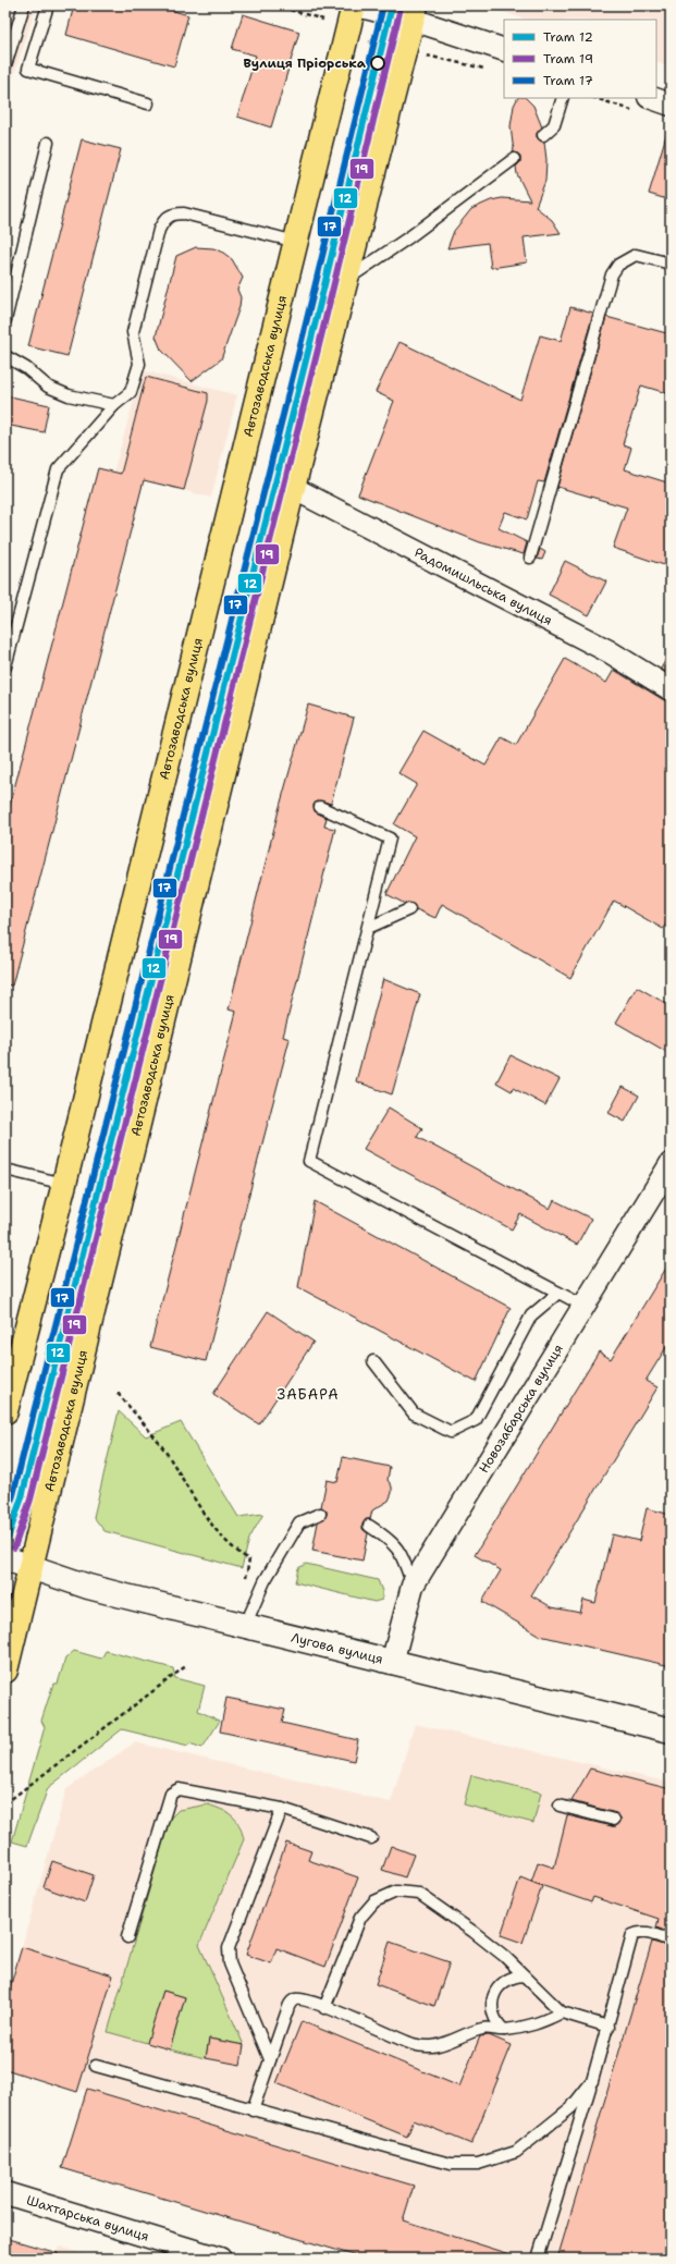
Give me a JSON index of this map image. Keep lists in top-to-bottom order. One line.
{"streets":{"main road":["Автозаводська вулиця","Лугова вулиця"],"street":["Радомишльська вулиця","Новозабарська вулиця","Шахтарська вулиця"]},"crossings":[["Автозаводська вулиця","Радомишльська вулиця"],["Автозаводська вулиця","Лугова вулиця"],["Новозабарська вулиця","Лугова вулиця"]],"districts":["ЗАБАРА"],"places":["Вулиця Пріорська"],"lines":["tram line 12","tram line 17","tram line 19"],"legend":["Tram 12","Tram 19","Tram 17"]}
